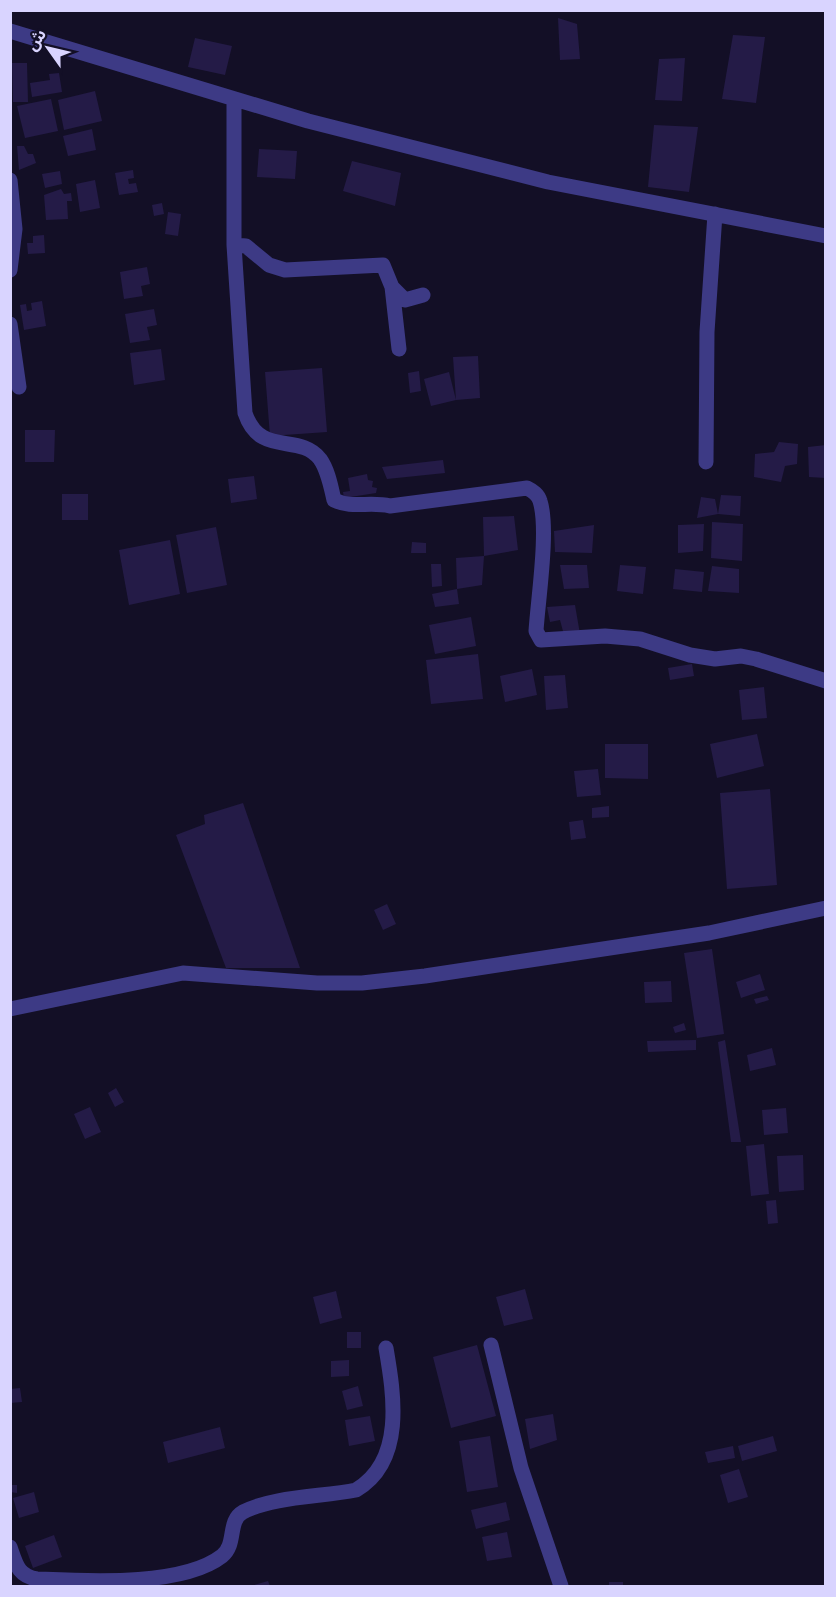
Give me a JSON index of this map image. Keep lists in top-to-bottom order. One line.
{"north":"top left"}
